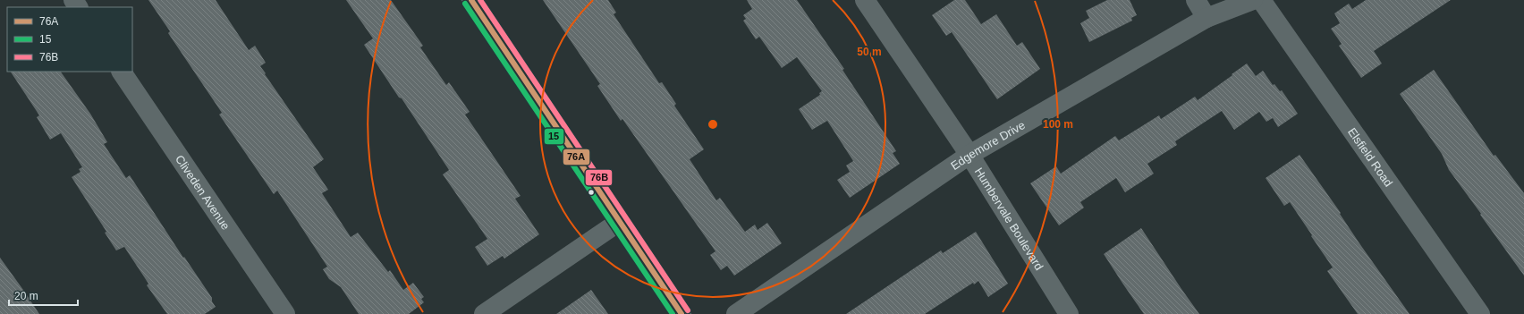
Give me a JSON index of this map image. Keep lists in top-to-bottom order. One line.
{"streets":{"street":["Edgemore Drive","Elsfield Road","Cliveden Avenue","Humbervale Boulevard"]},"crossings":[["Edgemore Drive","Humbervale Boulevard"]],"lines":["transit line 76A","transit line 76B","transit line 15"],"legend":["76A","15","76B"],"scale_bar":"20 m","rings":["50 m","100 m"]}
